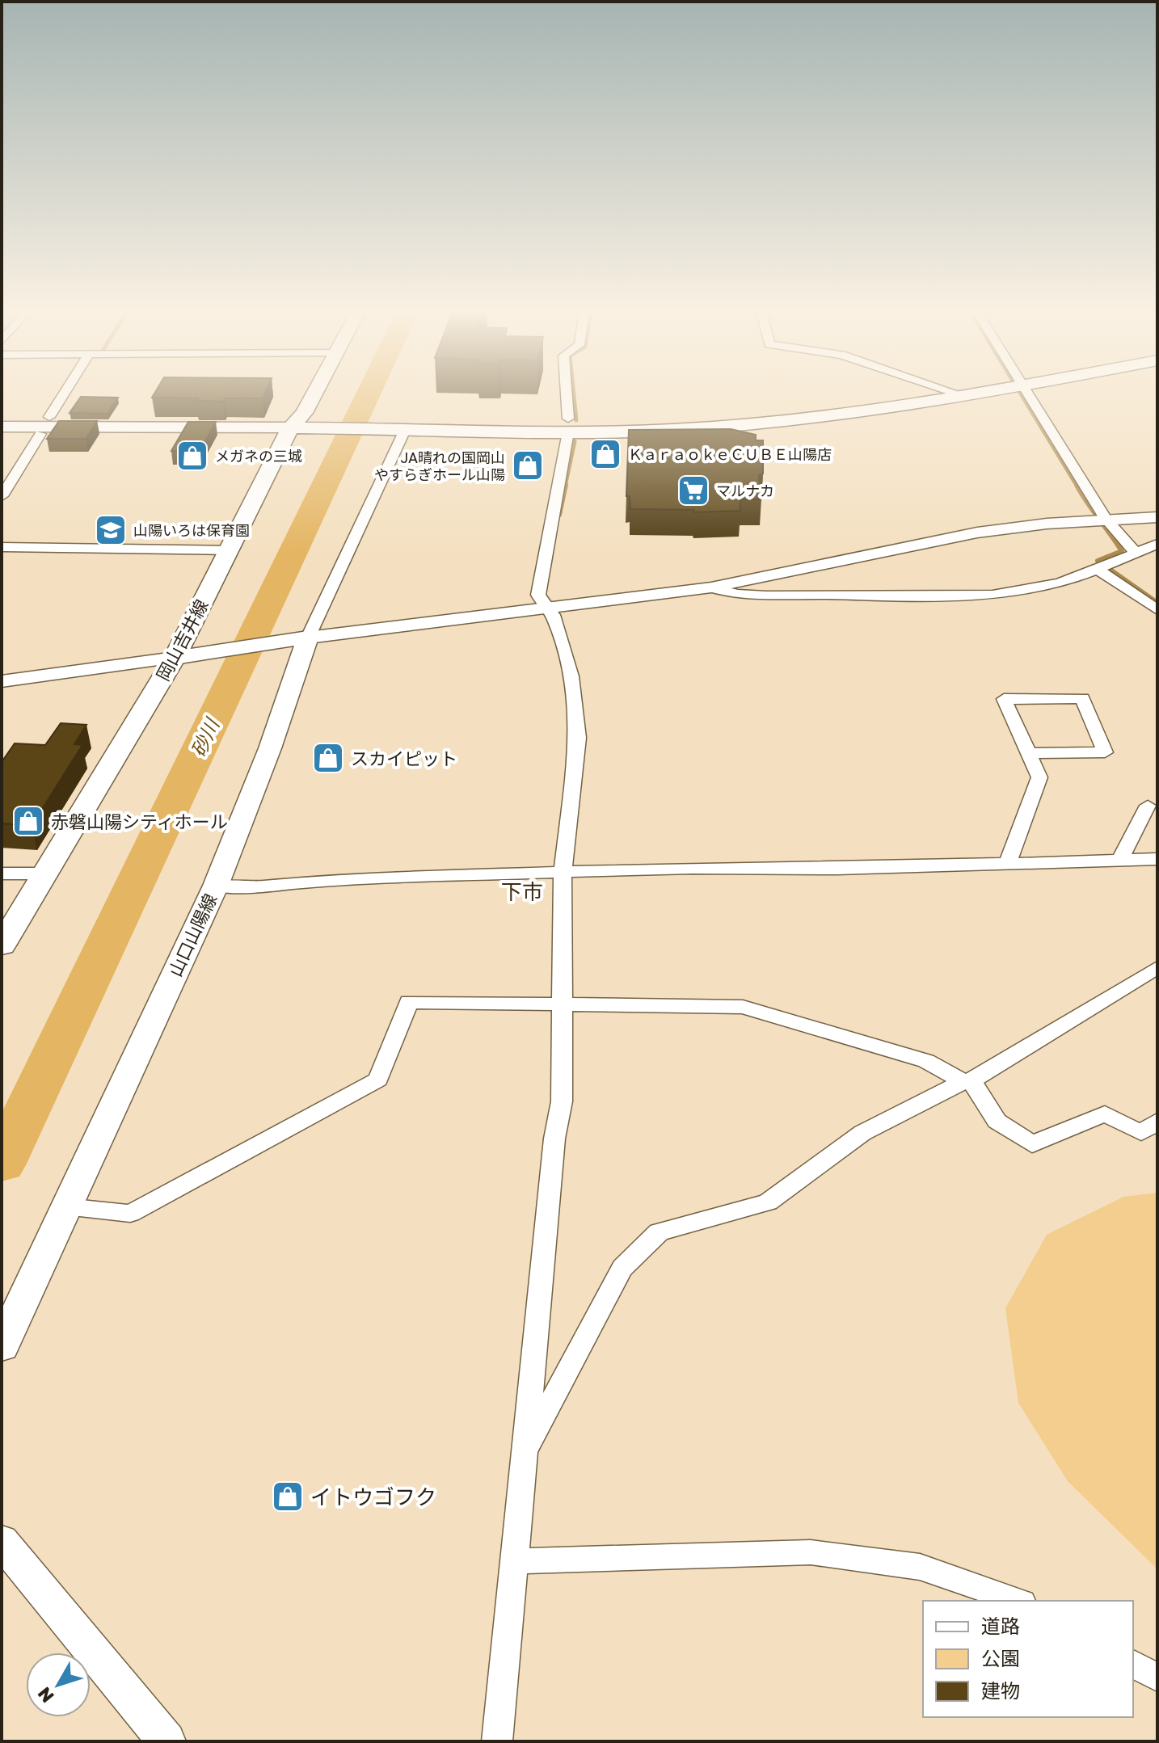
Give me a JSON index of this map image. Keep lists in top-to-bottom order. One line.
{"streets":{"main road":["岡山吉井線","山口山陽線"]},"districts":["下市"],"water":["砂川"],"places":{"shop":["ＫａｒａｏｋｅＣＵＢＥ山陽店","メガネの三城","JA晴れの国岡山 やすらぎホール山陽","スカイピット","赤磐山陽シティホール","イトウゴフク"],"supermarket":["マルナカ"],"school or university":["山陽いろは保育園"]},"legend":["道路","公園","建物"],"north":"bottom left"}
